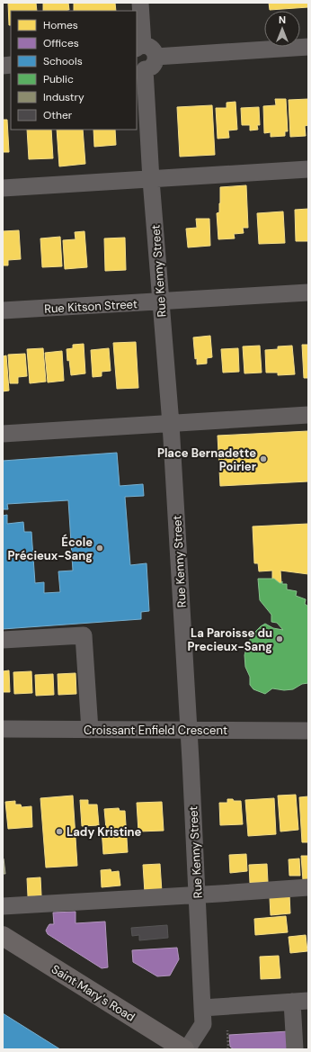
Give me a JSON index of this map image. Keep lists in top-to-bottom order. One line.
{"streets":{"highway":["Saint Mary's Road"],"street":["Rue Kenny Street","Rue Kitson Street","Croissant Enfield Crescent"]},"crossings":[["Rue Kenny Street","Rue Kitson Street"],["Rue Kenny Street","Croissant Enfield Crescent"],["Rue Kenny Street","Saint Mary's Road"]],"places":["Place Bernadette Poirier","École Précieux-Sang","La Paroisse du Precieux-Sang","Lady Kristine"],"legend":["Homes","Offices","Schools","Public","Industry","Other"],"north":"top"}
